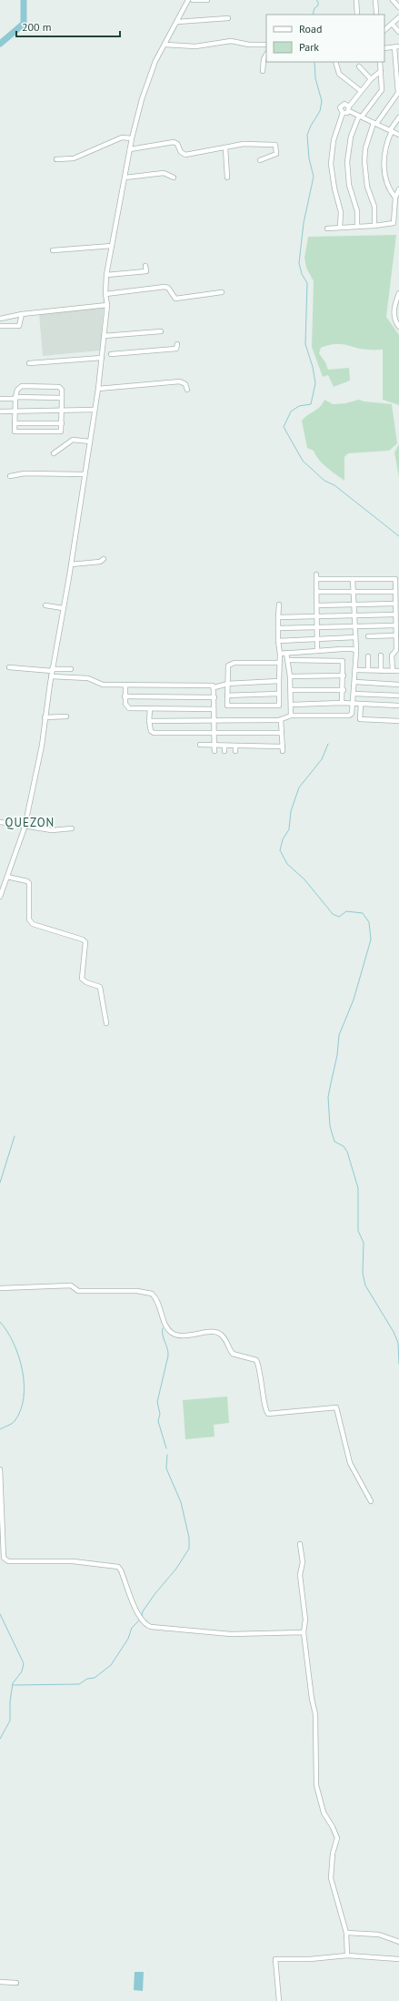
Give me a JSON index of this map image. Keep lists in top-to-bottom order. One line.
{"districts":["QUEZON"],"legend":["Road","Park"],"scale_bar":"200 m"}
